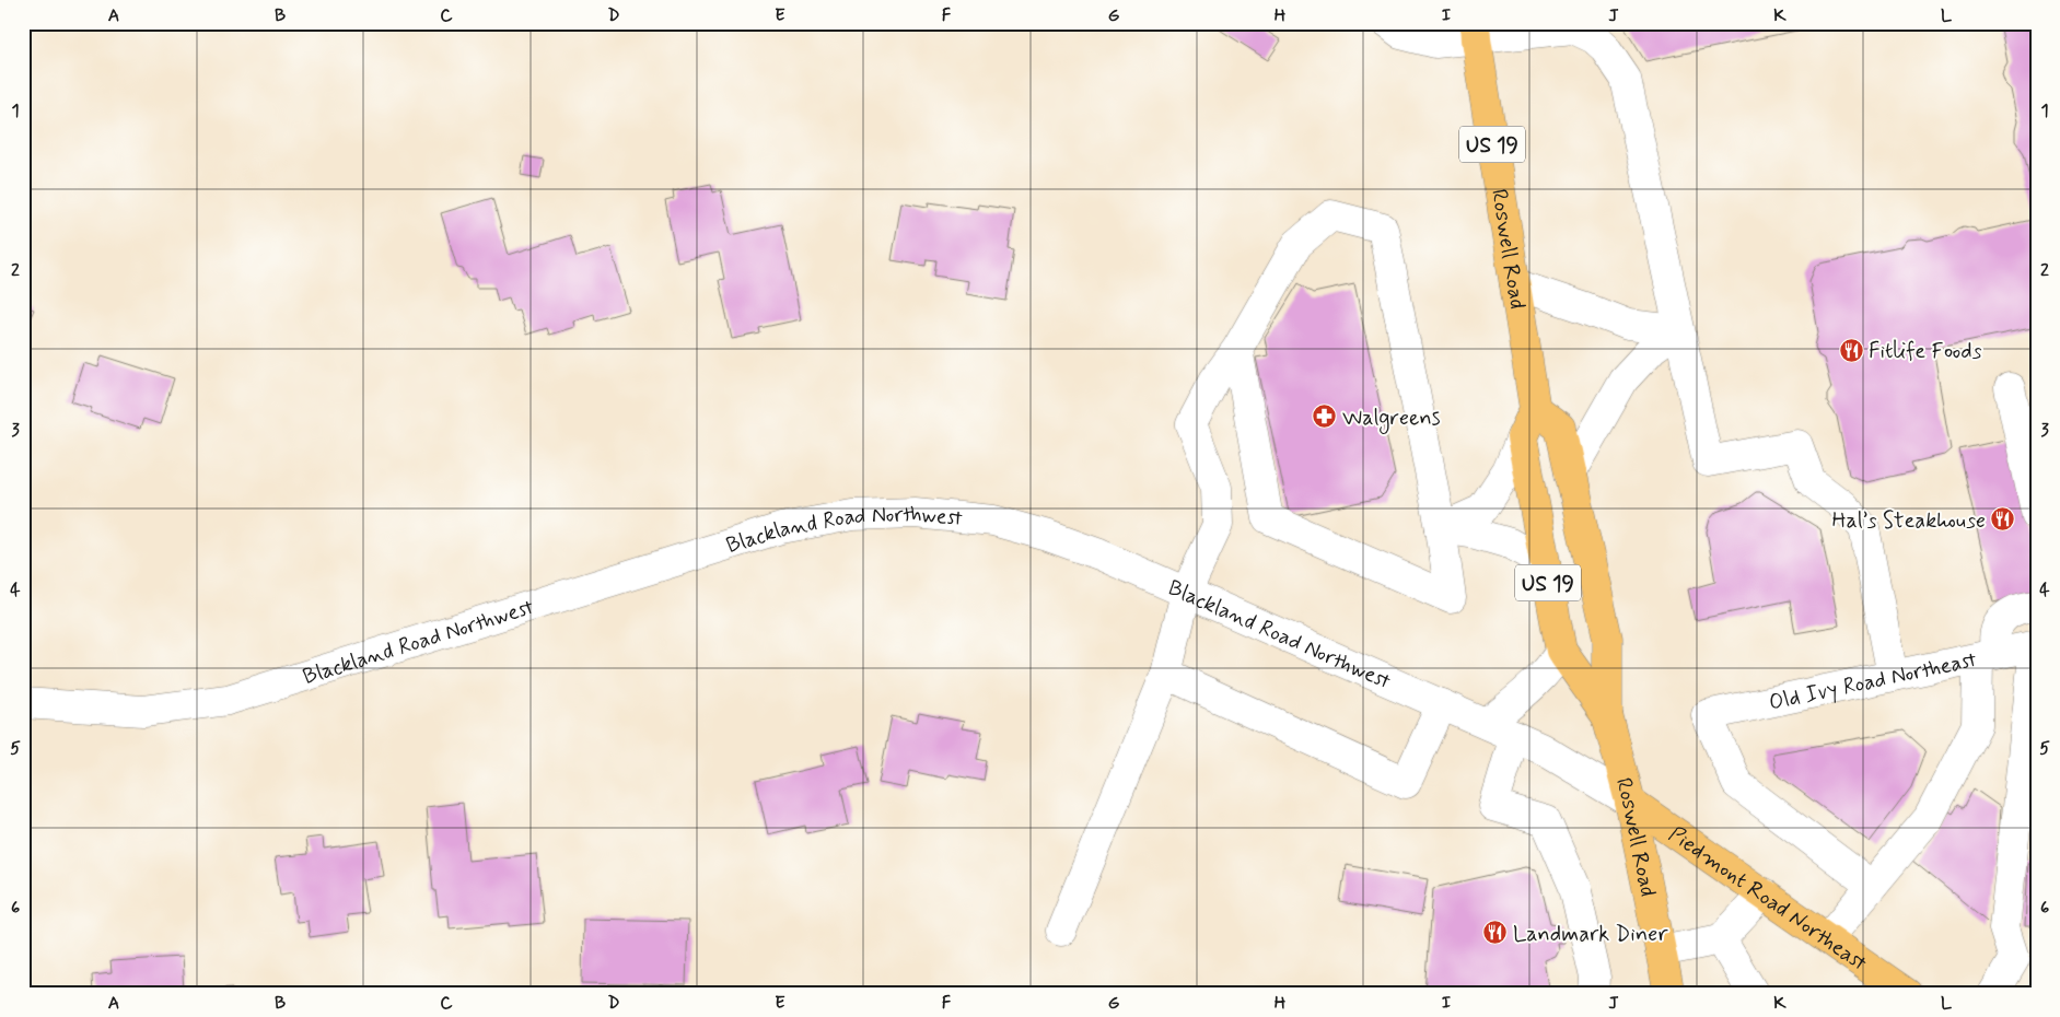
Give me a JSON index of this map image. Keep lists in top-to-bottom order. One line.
{"streets":{"main road":["US 19","Roswell Road","Piedmont Road Northeast"],"street":["Blackland Road Northwest","Old Ivy Road Northeast"]},"crossings":[["Roswell Road","Blackland Road Northwest"],["Roswell Road","Piedmont Road Northeast"],["Blackland Road Northwest","Piedmont Road Northeast"]],"places":{"restaurant":["Fitlife Foods","Hal’s Steakhouse","Landmark Diner"],"pharmacy":["Walgreens"]},"grid":{"columns":["A","B","C","D","E","F","G","H","I","J","K","L"],"rows":["1","2","3","4","5","6"]}}
